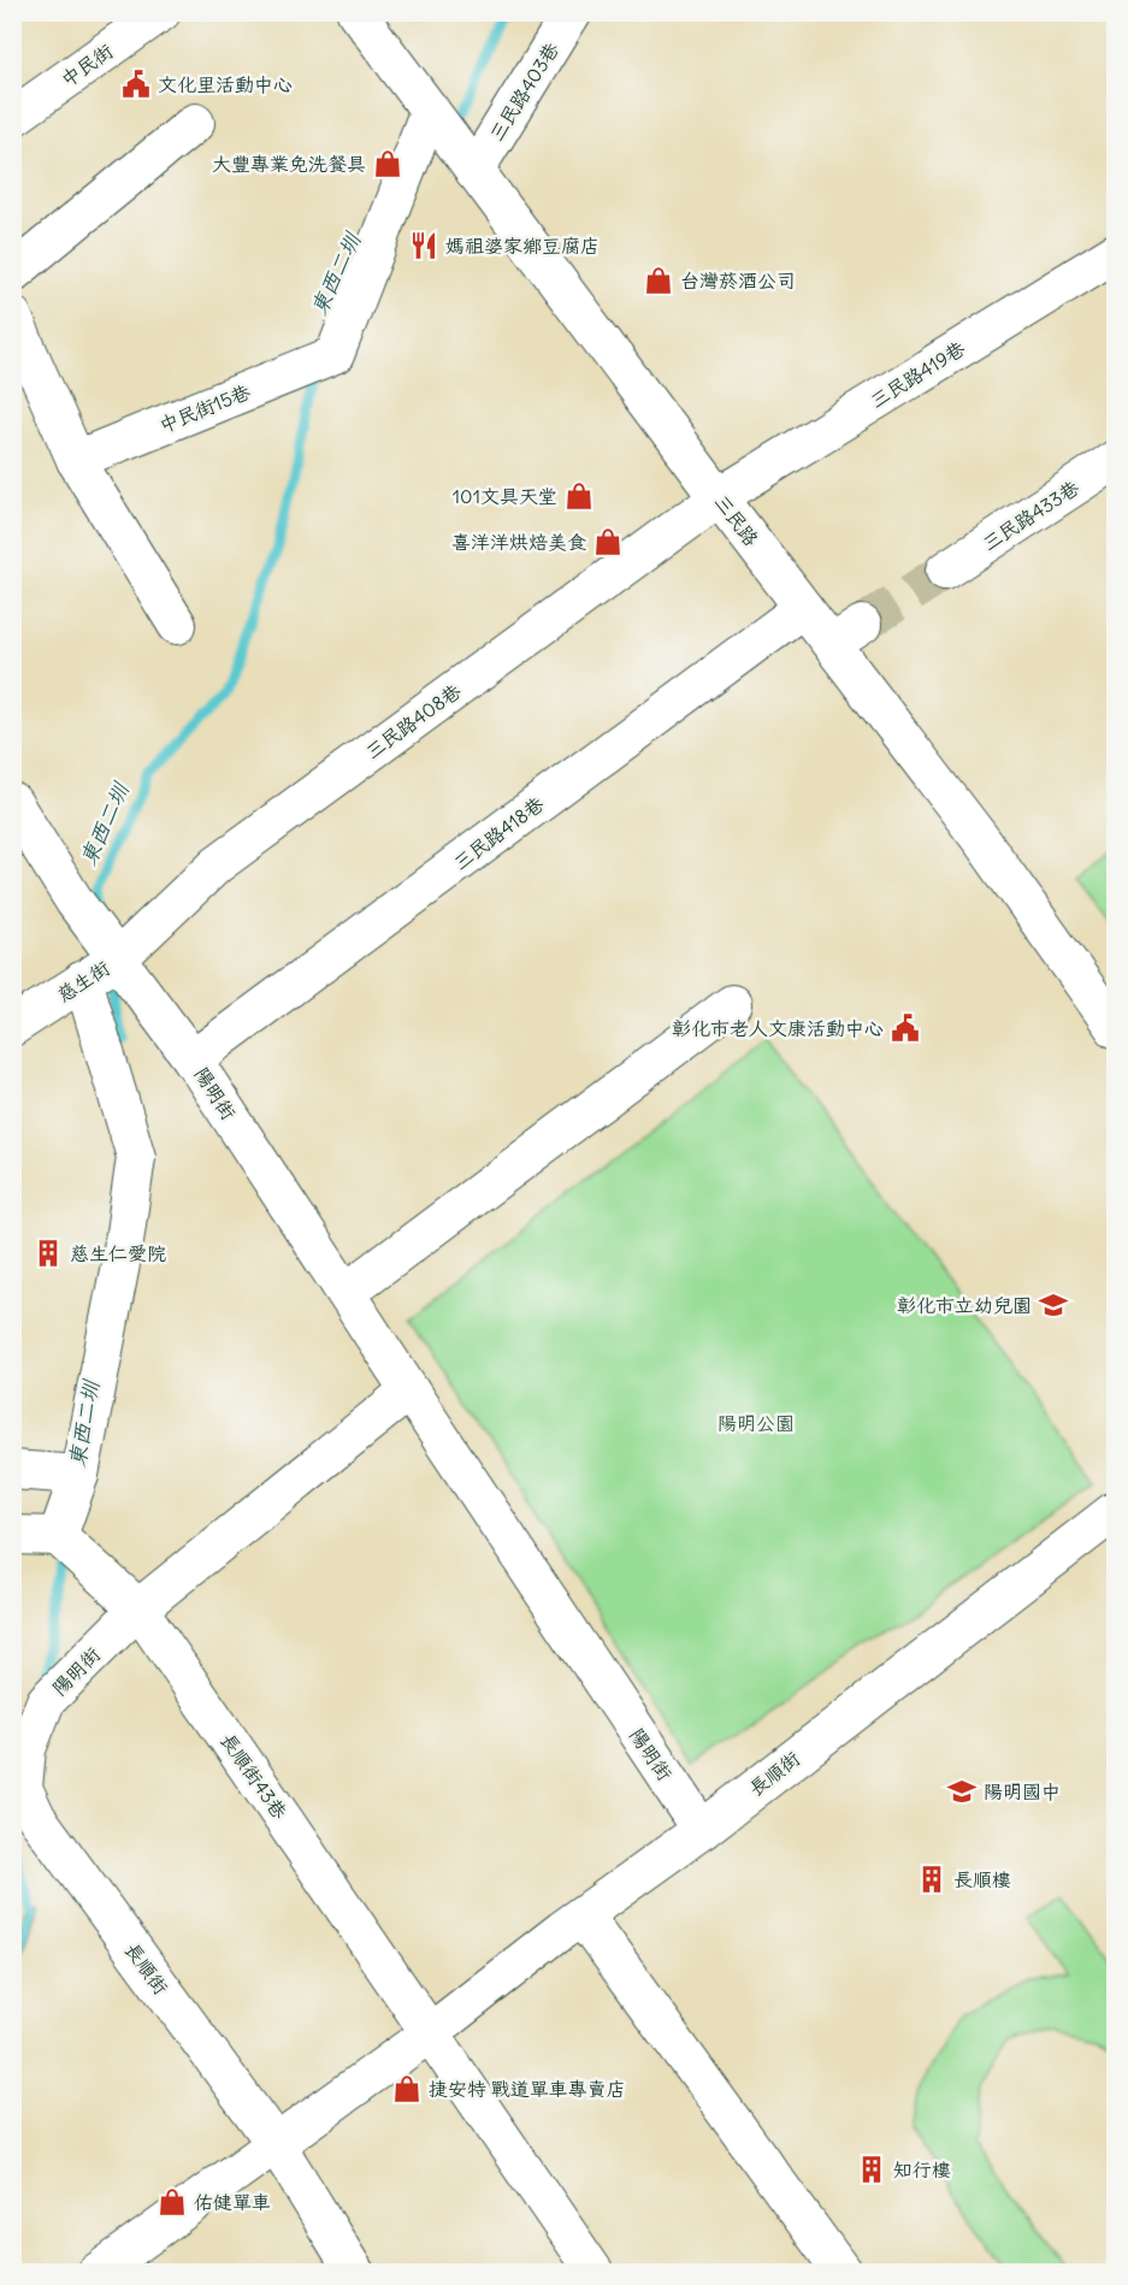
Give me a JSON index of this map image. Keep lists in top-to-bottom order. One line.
{"streets":{"street":["中民街","三民路403巷","三民路419巷","中民街15巷","三民路433巷","三民路","三民路408巷","三民路418巷","慈生街","陽明街","長順街","長順街43巷"]},"crossings":[["三民路403巷","三民路"],["三民路419巷","三民路"],["三民路419巷","三民路408巷"],["中民街15巷","三民路"],["三民路","三民路408巷"],["三民路","三民路418巷"],["三民路408巷","慈生街"],["三民路408巷","陽明街"],["三民路418巷","陽明街"],["慈生街","陽明街"],["陽明街","長順街"],["陽明街","長順街43巷"],["長順街","長順街43巷"]],"water":["東西二圳"],"parks":["陽明公園"],"places":{"public building":["文化里活動中心","彰化市老人文康活動中心"],"shop":["大豐專業免洗餐具","台灣菸酒公司","101文具天堂","喜洋洋烘焙美食","捷安特 戰道單車專賣店","佑健單車"],"restaurant":["媽祖婆家鄉豆腐店"],"building":["慈生仁愛院","長順樓","知行樓"],"school or university":["彰化市立幼兒園","陽明國中"]}}
